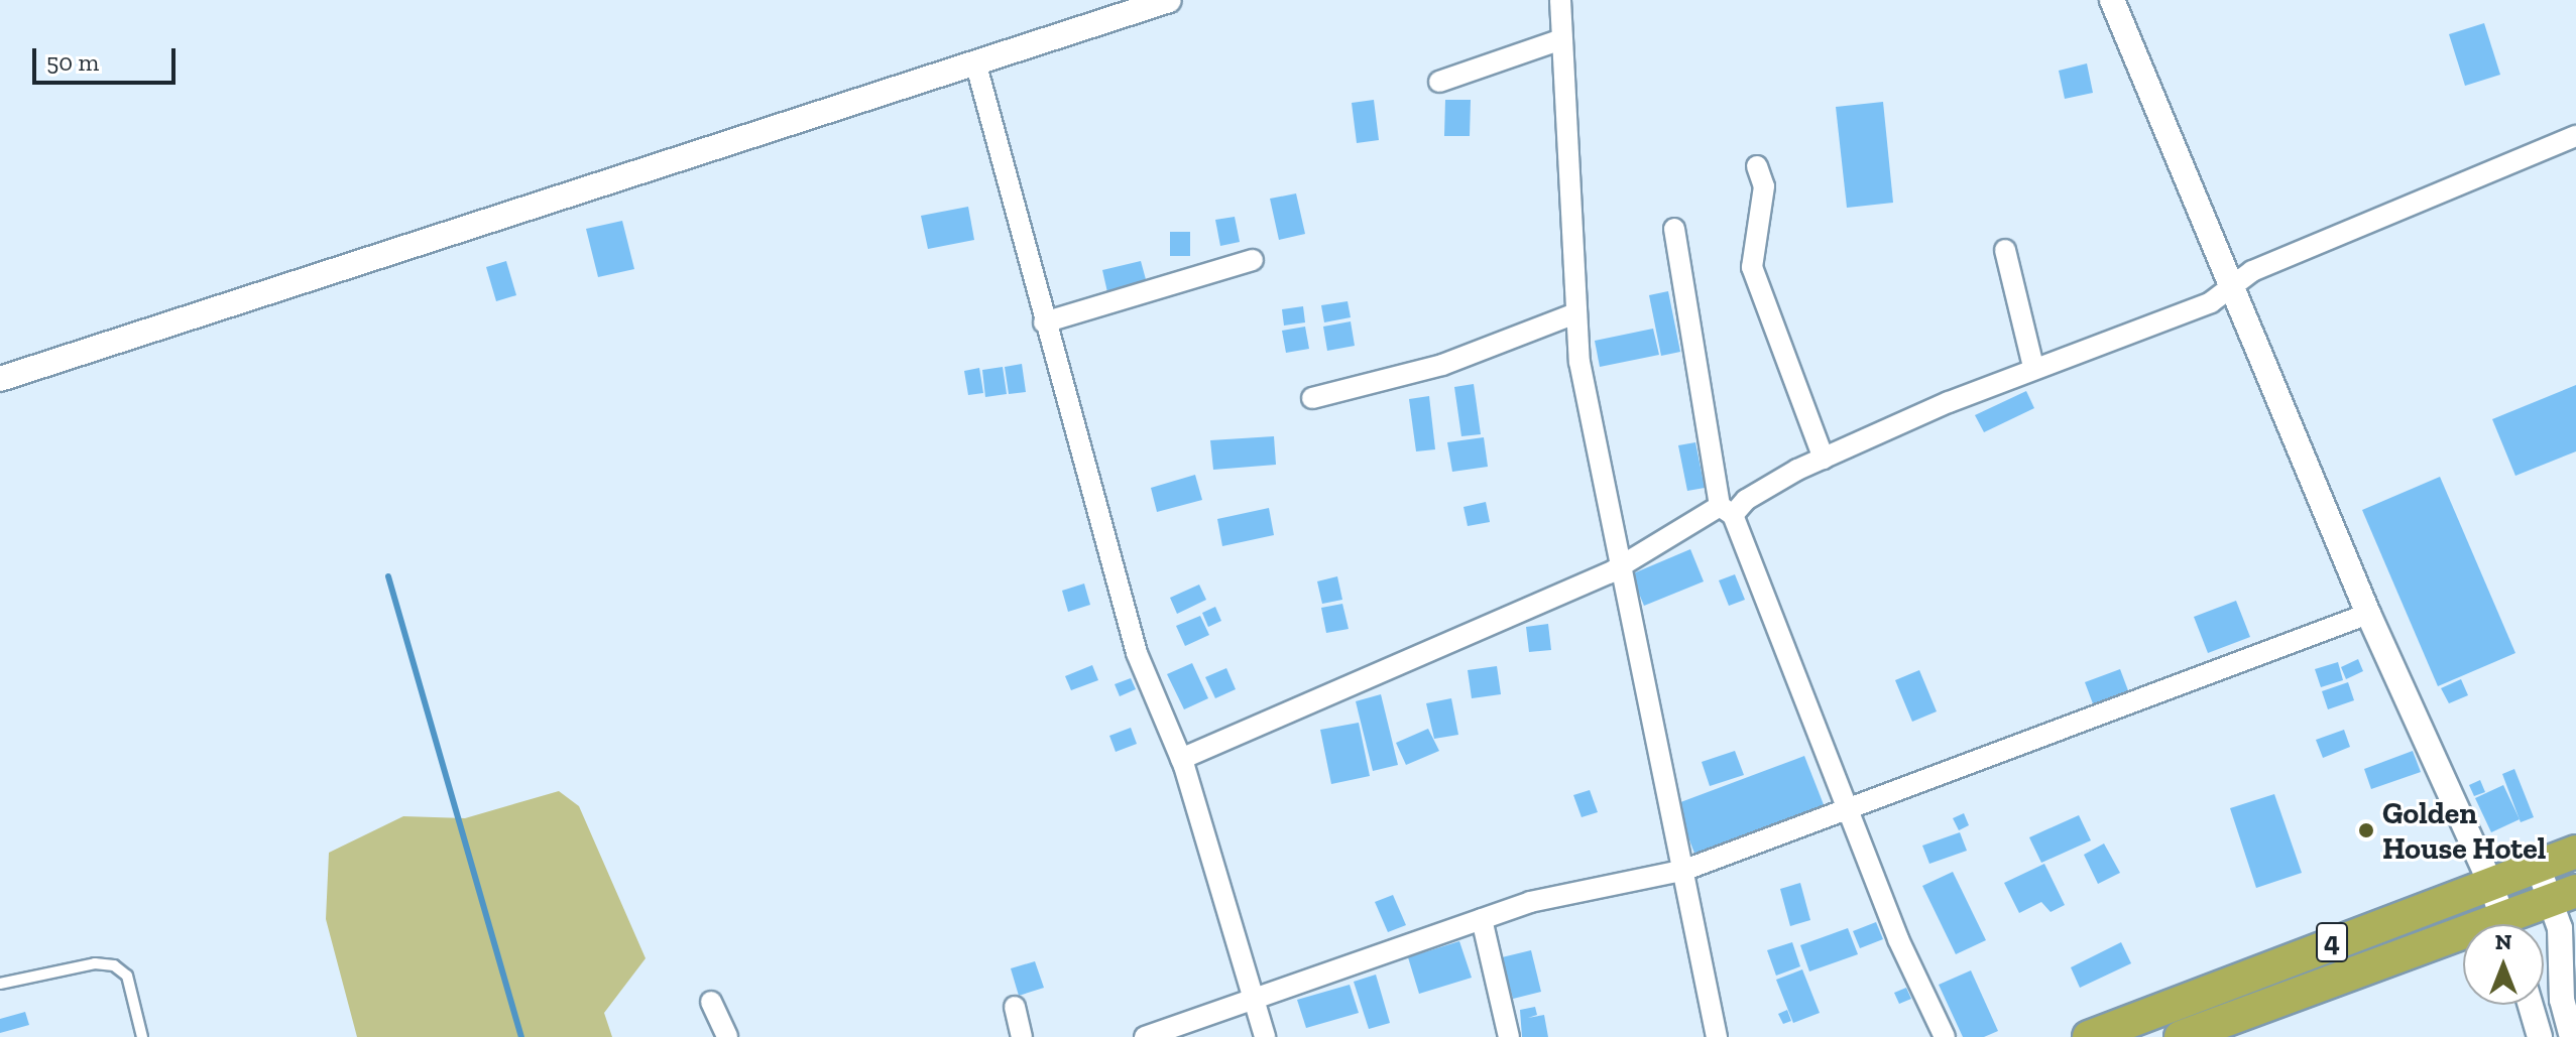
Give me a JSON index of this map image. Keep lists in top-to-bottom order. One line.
{"streets":{"highway":["4"]},"places":["Golden House Hotel"],"scale_bar":"50 m","north":"top"}
